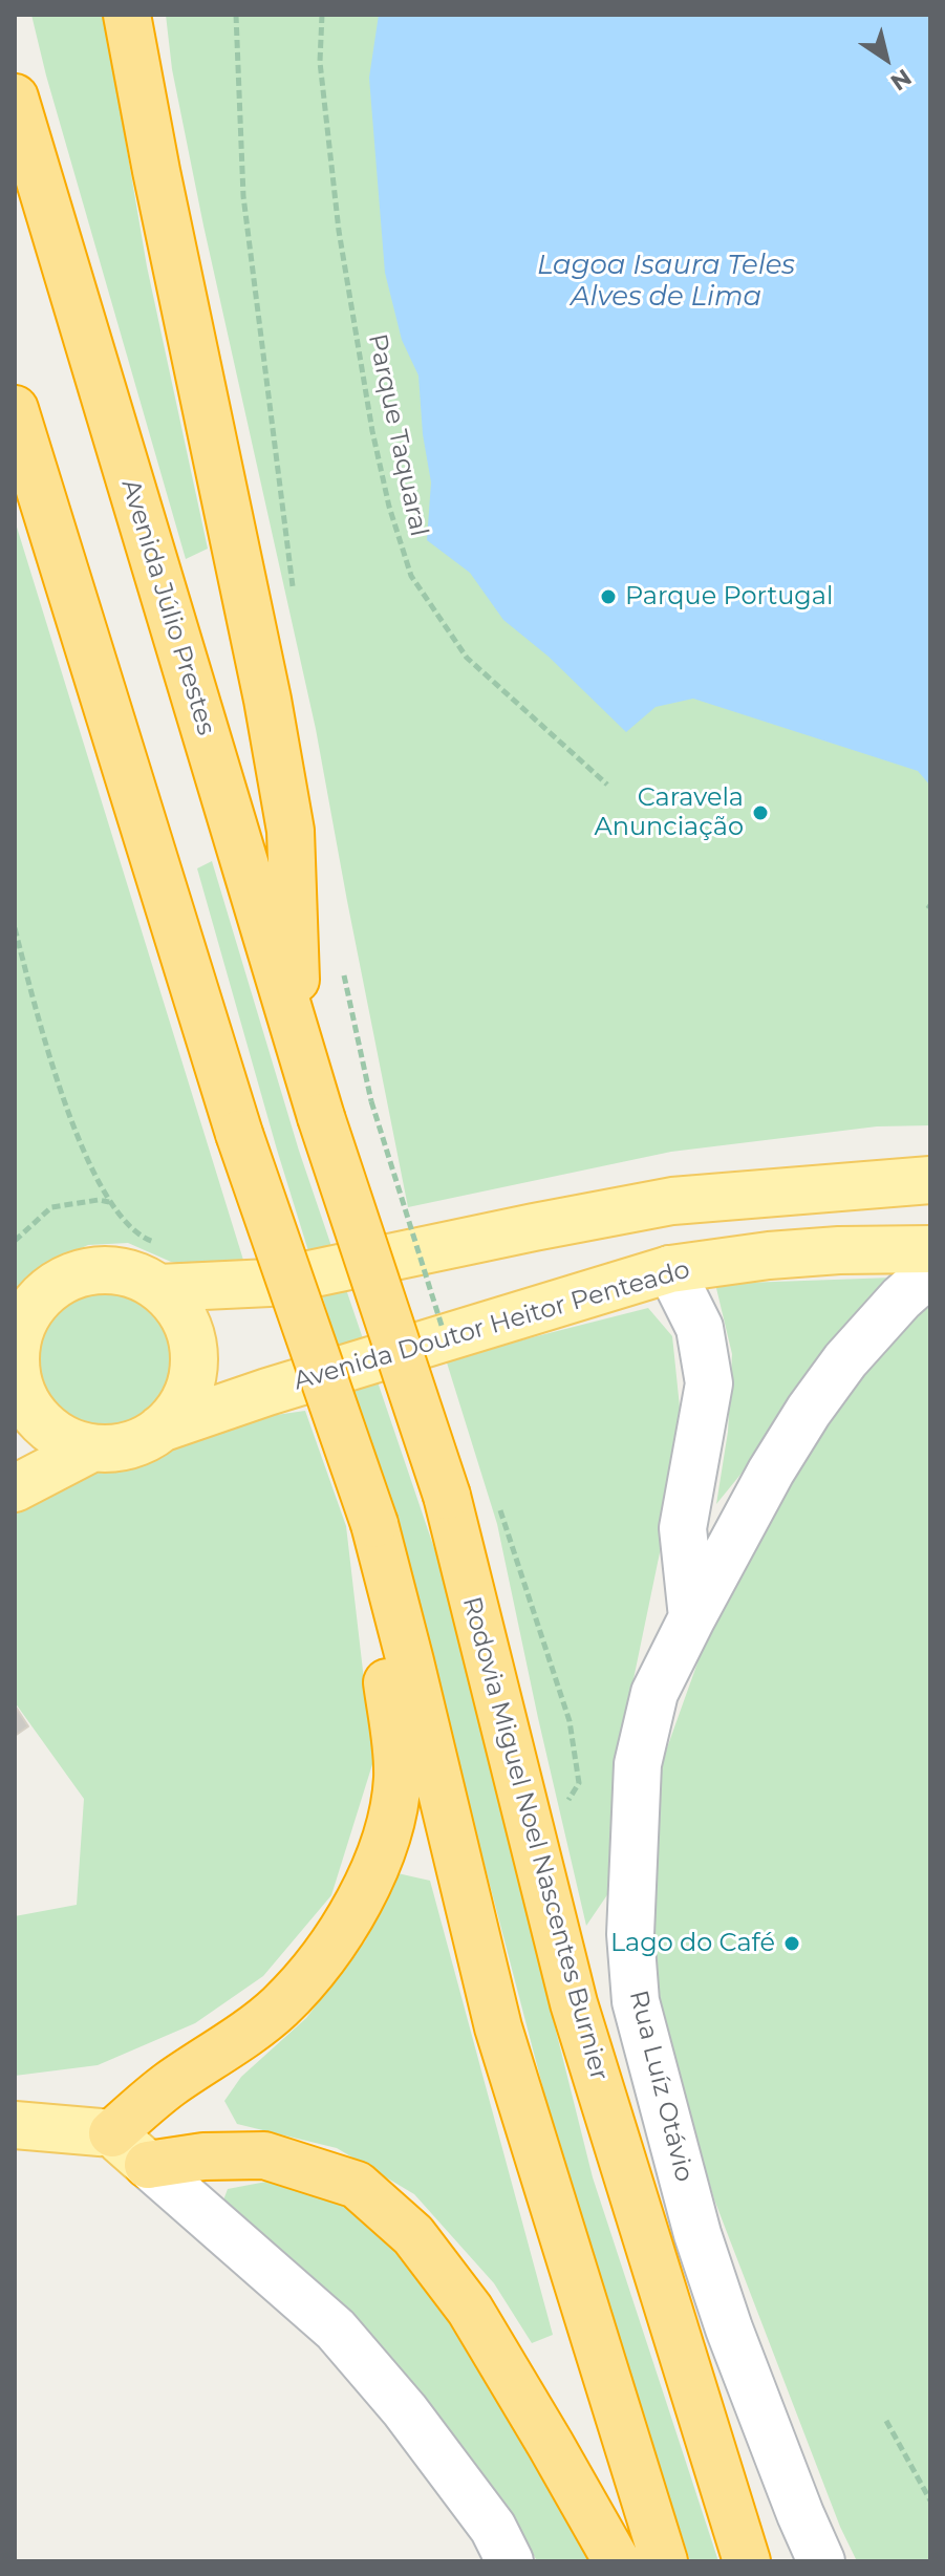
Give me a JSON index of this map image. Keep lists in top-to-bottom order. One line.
{"streets":{"highway":["Avenida Júlio Prestes","Rodovia Miguel Noel Nascentes Burnier"],"main road":["Avenida Doutor Heitor Penteado"],"street":["Rua Luíz Otávio"],"path":["Parque Taquaral"]},"crossings":[["Avenida Júlio Prestes","Rodovia Miguel Noel Nascentes Burnier"]],"water":["Lagoa Isaura Teles Alves de Lima"],"places":["Parque Portugal","Caravela Anunciação","Lago do Café"],"north":"bottom right"}
